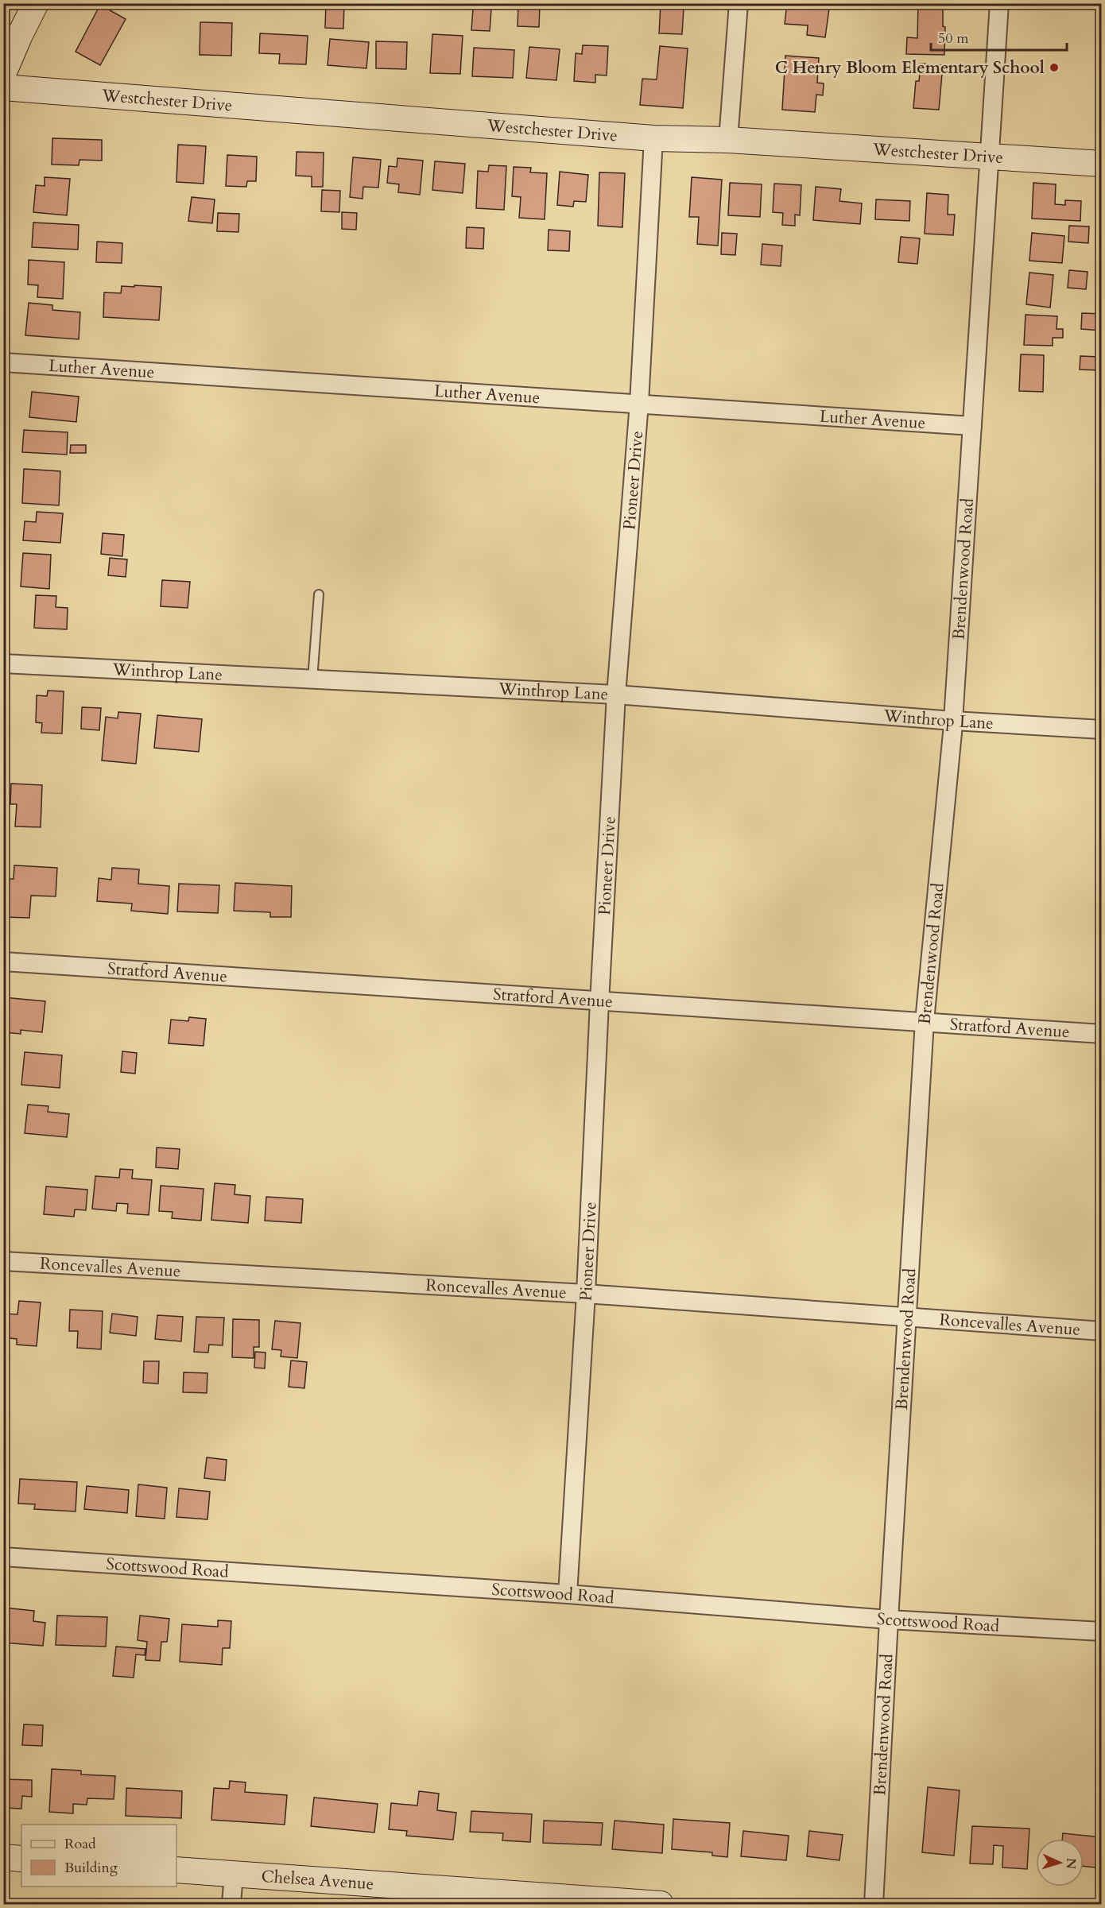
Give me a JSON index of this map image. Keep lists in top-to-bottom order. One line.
{"streets":{"street":["Westchester Drive","Luther Avenue","Pioneer Drive","Brendenwood Road","Winthrop Lane","Stratford Avenue","Roncevalles Avenue","Scottswood Road","Chelsea Avenue"]},"crossings":[["Westchester Drive","Pioneer Drive"],["Westchester Drive","Brendenwood Road"],["Luther Avenue","Pioneer Drive"],["Luther Avenue","Brendenwood Road"],["Pioneer Drive","Winthrop Lane"],["Pioneer Drive","Stratford Avenue"],["Pioneer Drive","Roncevalles Avenue"],["Pioneer Drive","Scottswood Road"],["Brendenwood Road","Winthrop Lane"],["Brendenwood Road","Stratford Avenue"],["Brendenwood Road","Roncevalles Avenue"],["Brendenwood Road","Scottswood Road"]],"places":["C Henry Bloom Elementary School"],"legend":["Road","Building"],"scale_bar":"50 m","north":"right"}
